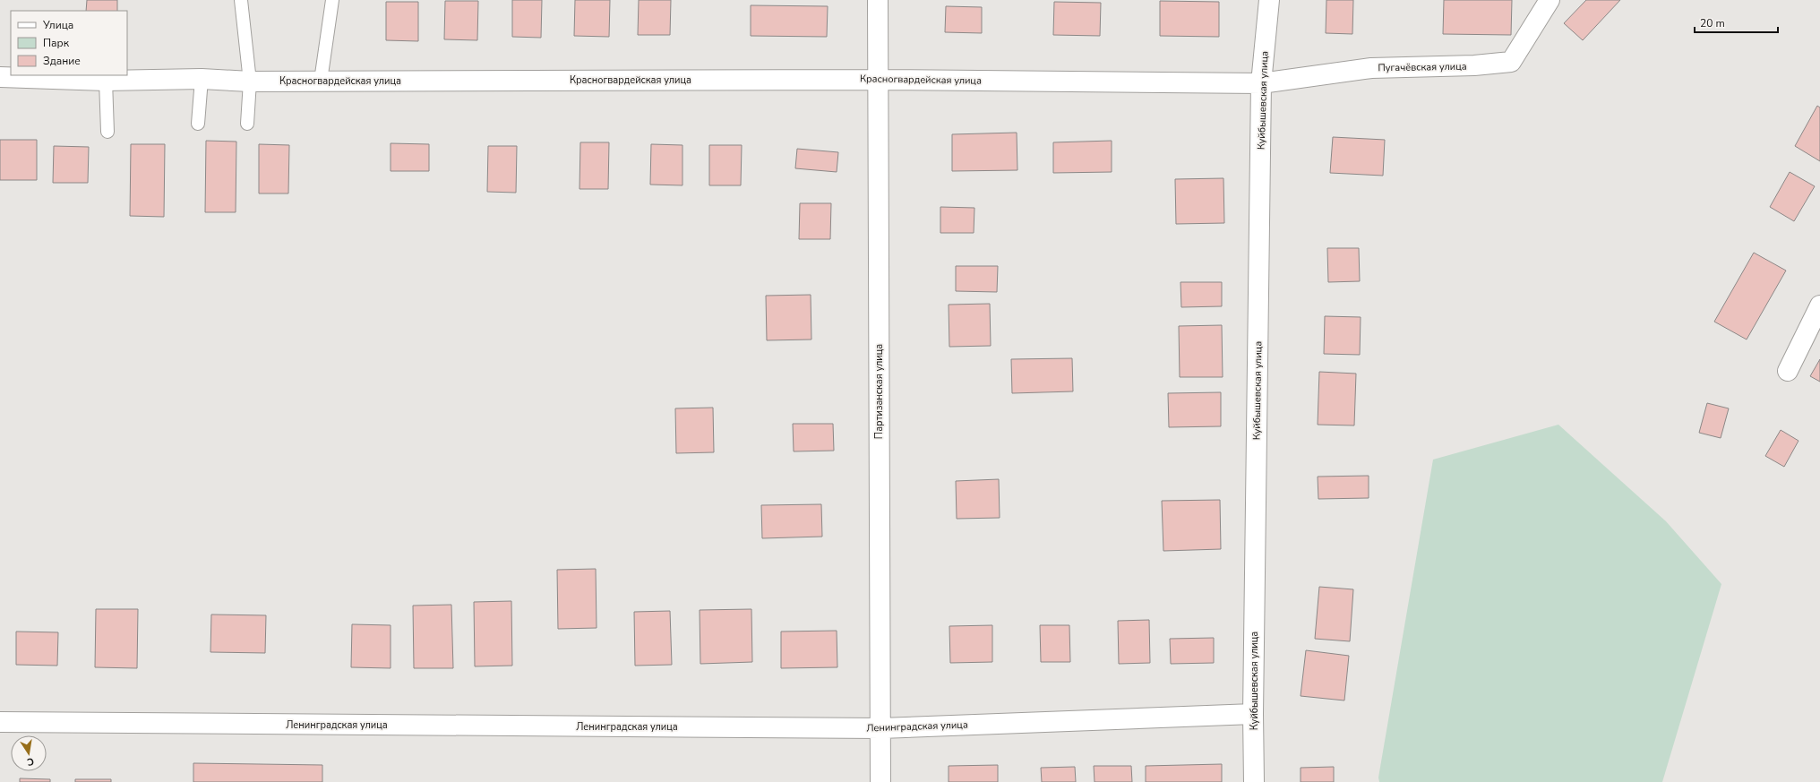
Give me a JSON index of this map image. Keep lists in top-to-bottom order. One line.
{"streets":{"street":["Пугачёвская улица","Красногвардейская улица","Куйбышевская улица","Партизанская улица","Ленинградская улица"]},"crossings":[["Пугачёвская улица","Красногвардейская улица"],["Пугачёвская улица","Куйбышевская улица"],["Красногвардейская улица","Куйбышевская улица"],["Красногвардейская улица","Партизанская улица"],["Куйбышевская улица","Ленинградская улица"],["Партизанская улица","Ленинградская улица"]],"legend":["Улица","Парк","Здание"],"scale_bar":"20 m","north":"bottom"}
